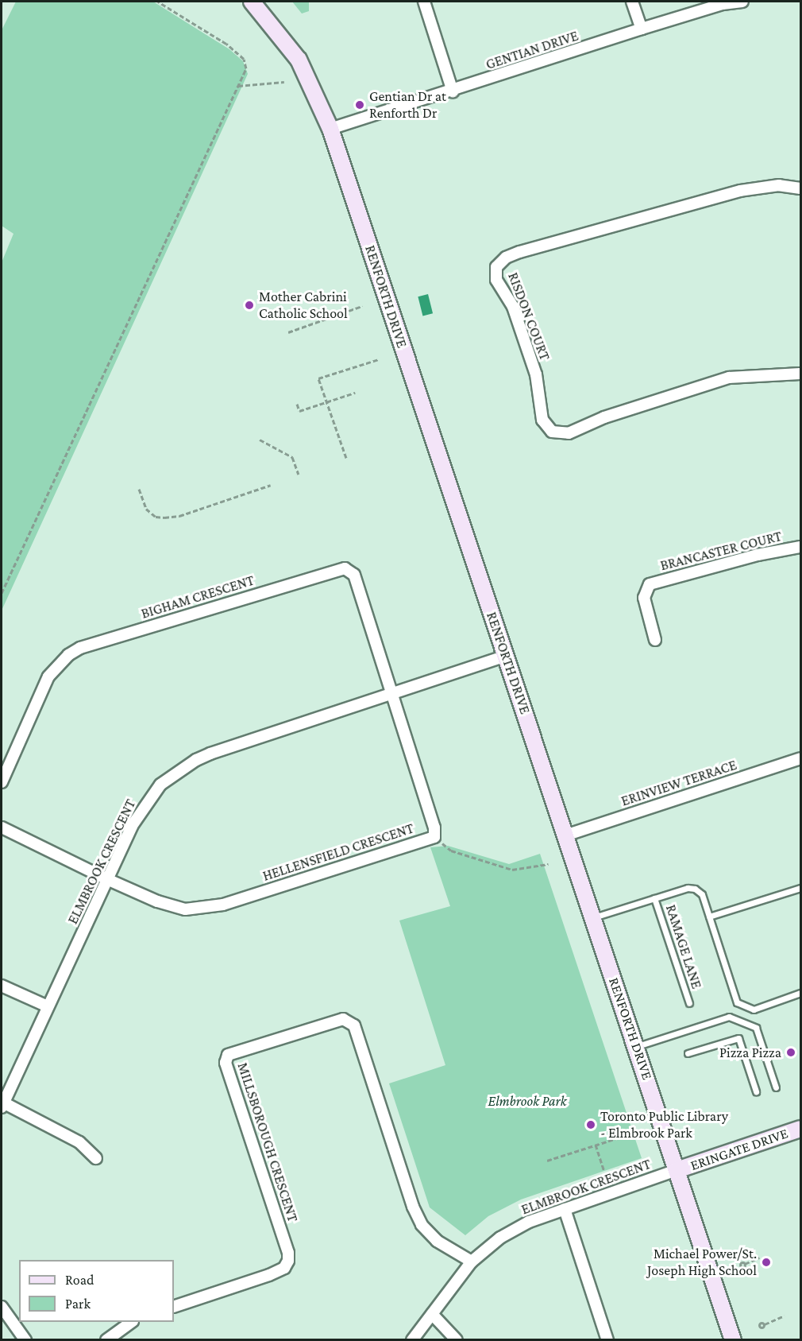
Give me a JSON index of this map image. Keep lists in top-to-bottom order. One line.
{"streets":{"main road":["RENFORTH DRIVE","ERINGATE DRIVE"],"street":["GENTIAN DRIVE","RISDON COURT","BRANCASTER COURT","BIGHAM CRESCENT","ERINVIEW TERRACE","HELLENSFIELD CRESCENT","ELMBROOK CRESCENT","MILLSBOROUGH CRESCENT"],"lane":["RAMAGE LANE"]},"crossings":[["GENTIAN DRIVE","RENFORTH DRIVE"],["RENFORTH DRIVE","ERINVIEW TERRACE"],["RENFORTH DRIVE","ELMBROOK CRESCENT"],["RENFORTH DRIVE","RAMAGE LANE"],["RENFORTH DRIVE","ERINGATE DRIVE"],["BIGHAM CRESCENT","HELLENSFIELD CRESCENT"],["BIGHAM CRESCENT","ELMBROOK CRESCENT"],["HELLENSFIELD CRESCENT","ELMBROOK CRESCENT"],["ELMBROOK CRESCENT","MILLSBOROUGH CRESCENT"],["ELMBROOK CRESCENT","ERINGATE DRIVE"]],"parks":["Elmbrook Park"],"places":["Gentian Dr at Renforth Dr","Mother Cabrini Catholic School","Pizza Pizza","Toronto Public Library - Elmbrook Park","Michael Power/St. Joseph High School"],"legend":["Road","Park"]}
